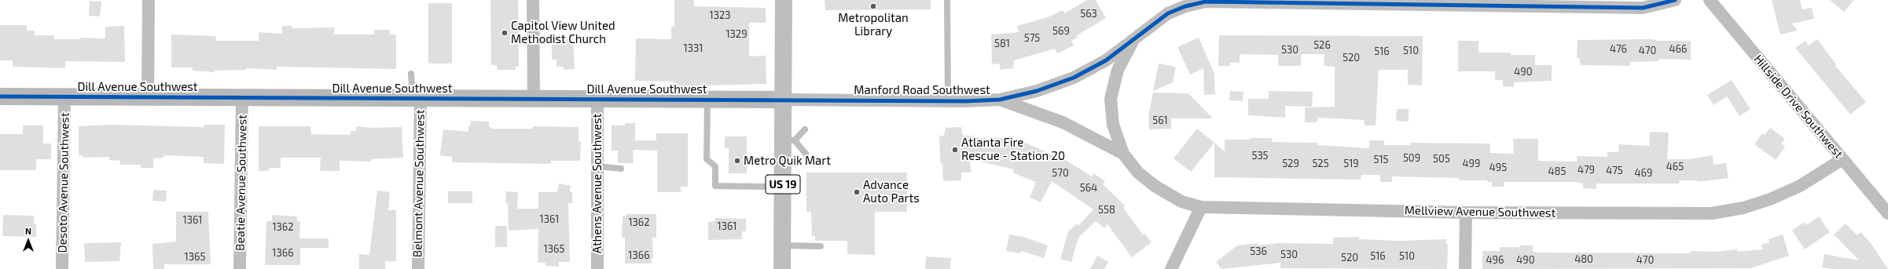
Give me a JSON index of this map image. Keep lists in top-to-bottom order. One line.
{"streets":{"main road":["Dill Avenue Southwest","US 19"],"street":["Manford Road Southwest","Hillside Drive Southwest","Desoto Avenue Southwest","Beatie Avenue Southwest","Belmont Avenue Southwest","Athens Avenue Southwest","Mellview Avenue Southwest"]},"crossings":[["Dill Avenue Southwest","Manford Road Southwest"],["Dill Avenue Southwest","Desoto Avenue Southwest"],["Dill Avenue Southwest","Beatie Avenue Southwest"],["Dill Avenue Southwest","Belmont Avenue Southwest"],["Dill Avenue Southwest","Athens Avenue Southwest"],["Dill Avenue Southwest","US 19"],["Manford Road Southwest","US 19"],["Manford Road Southwest","Mellview Avenue Southwest"],["Hillside Drive Southwest","Mellview Avenue Southwest"]],"places":["Metropolitan Library","Capitol View United Methodist Church","Atlanta Fire Rescue - Station 20","Metro Quik Mart","Advance Auto Parts"],"house_numbers":["563","1323","569","1329","575","581","526","1331","476","466","530","510","470","516","520","490","561","535","509","505","515","529","525","519","499","465","495","479","475","485","570","469","564","558","1361","1361","1362","1361","1362","1365","536","1366","530","1366","516","510","1365","520","480","496","490","470"],"north":"top"}
